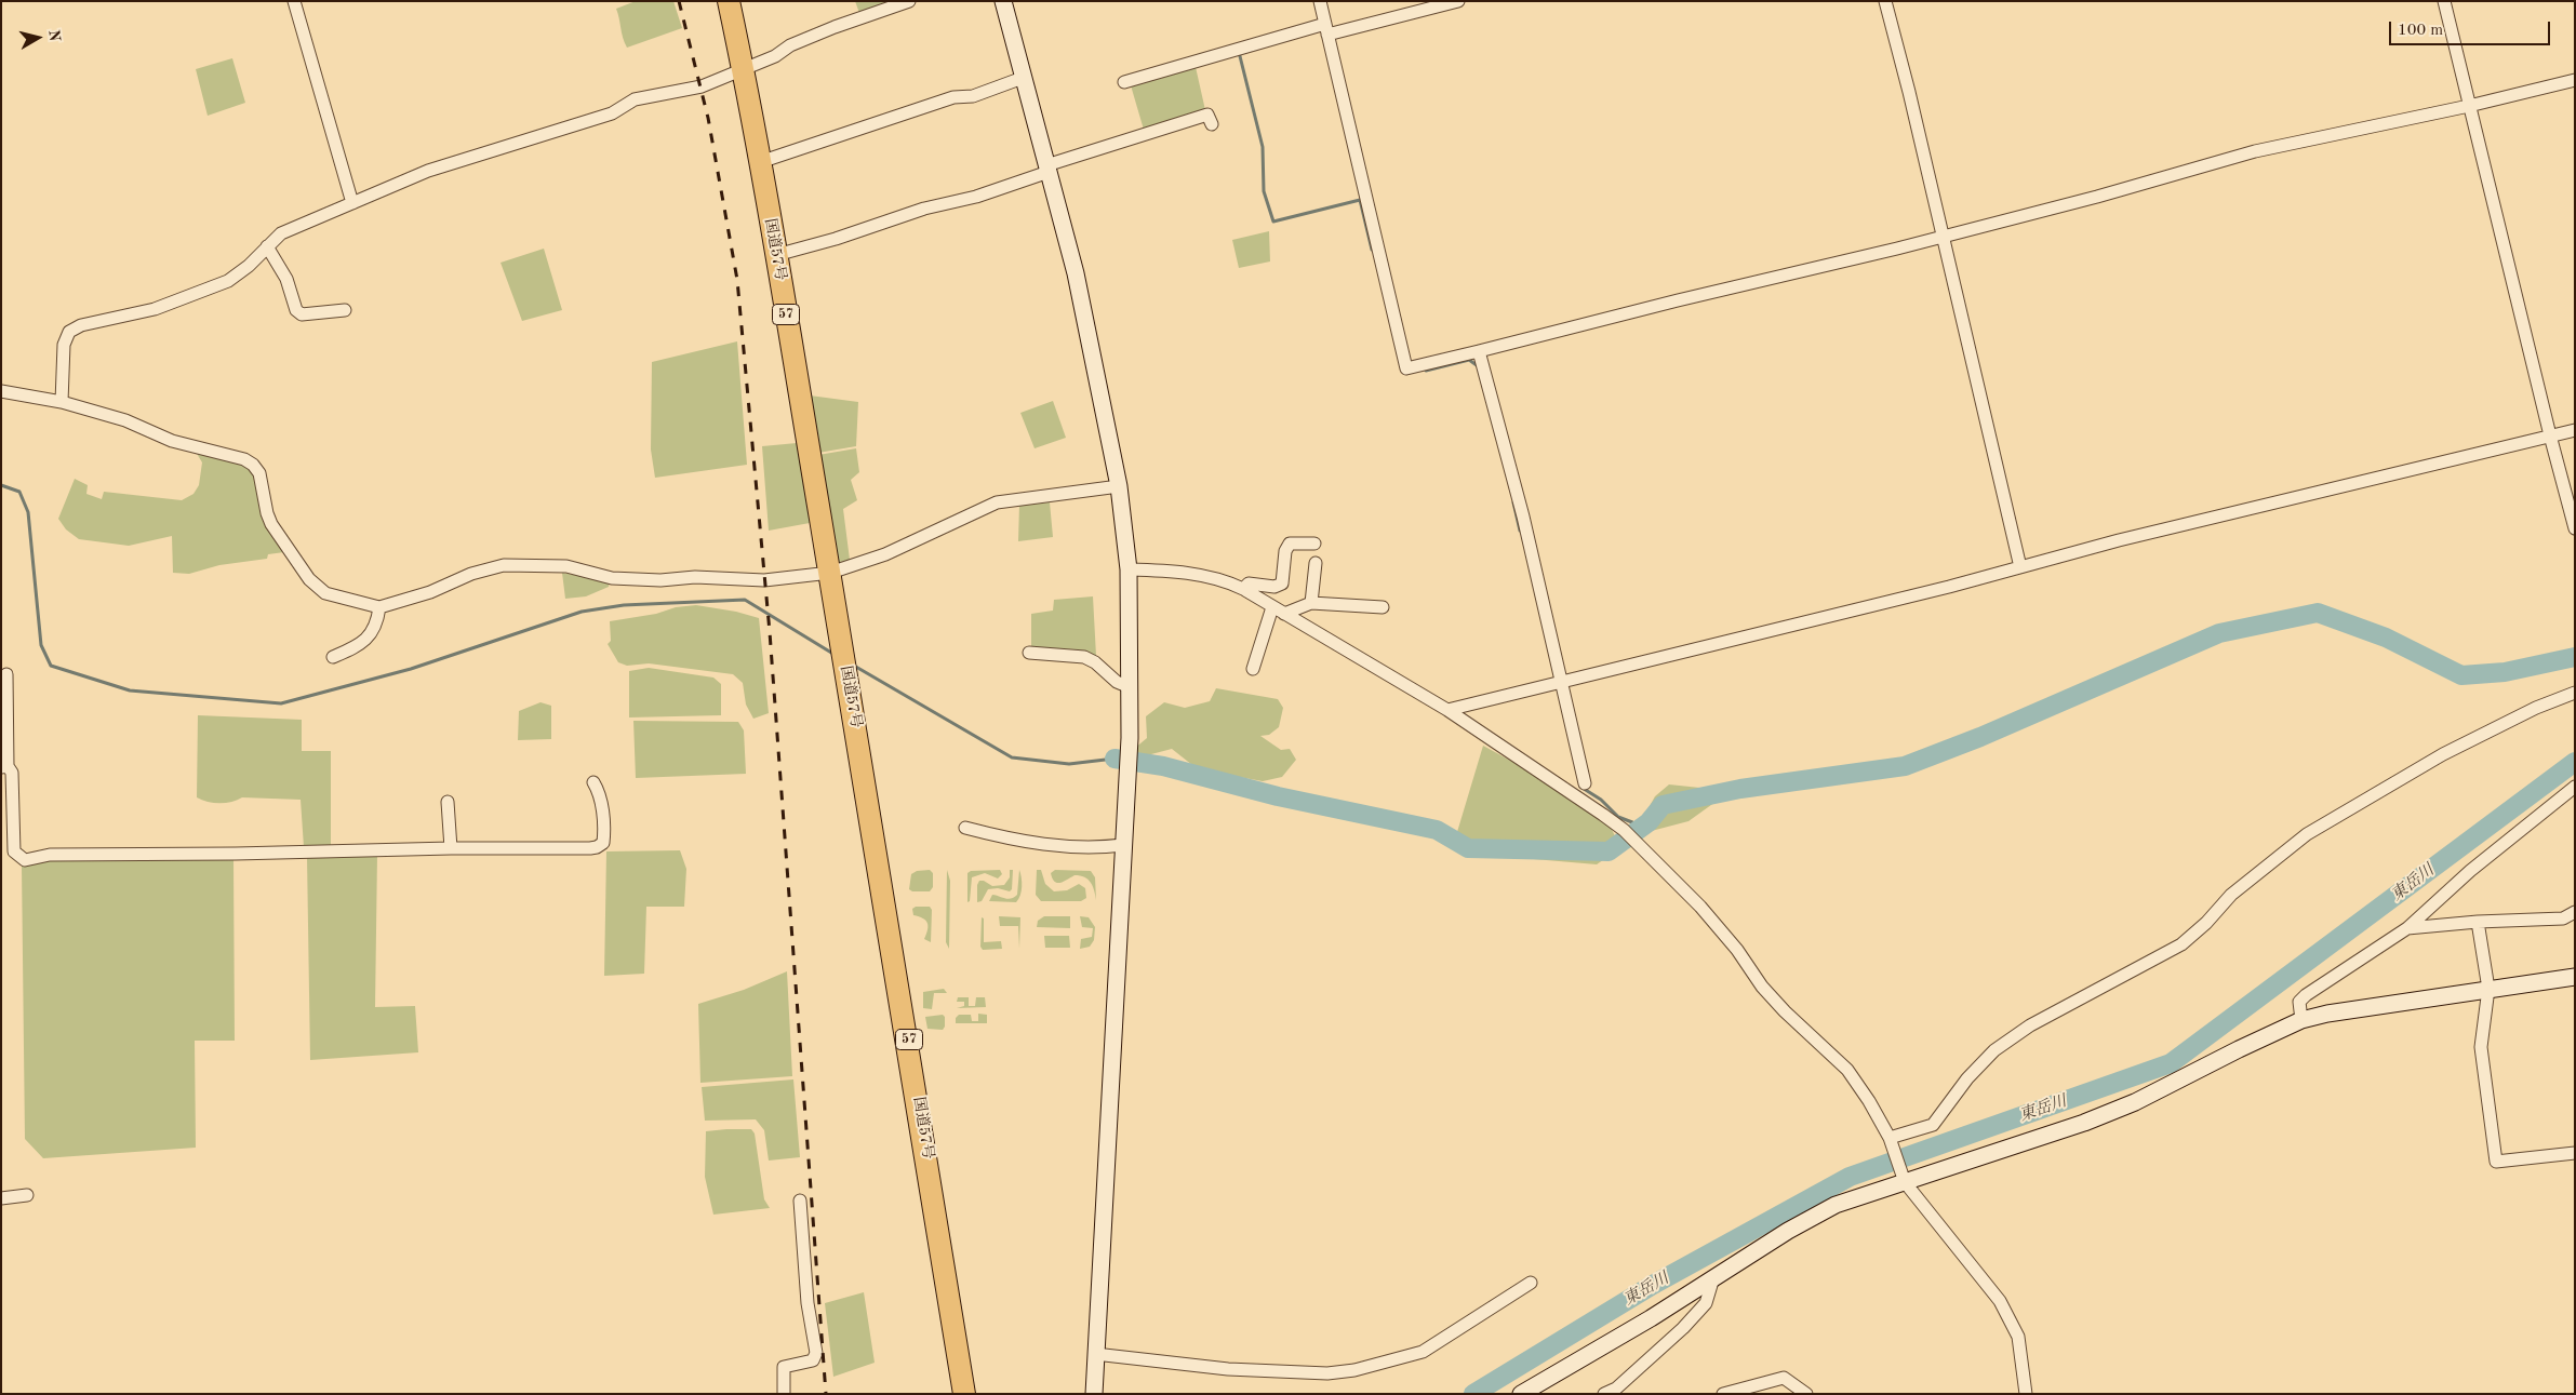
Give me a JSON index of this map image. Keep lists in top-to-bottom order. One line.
{"streets":{"highway":["国道57号","57"]},"water":["東岳川"],"scale_bar":"100 m","north":"right"}
